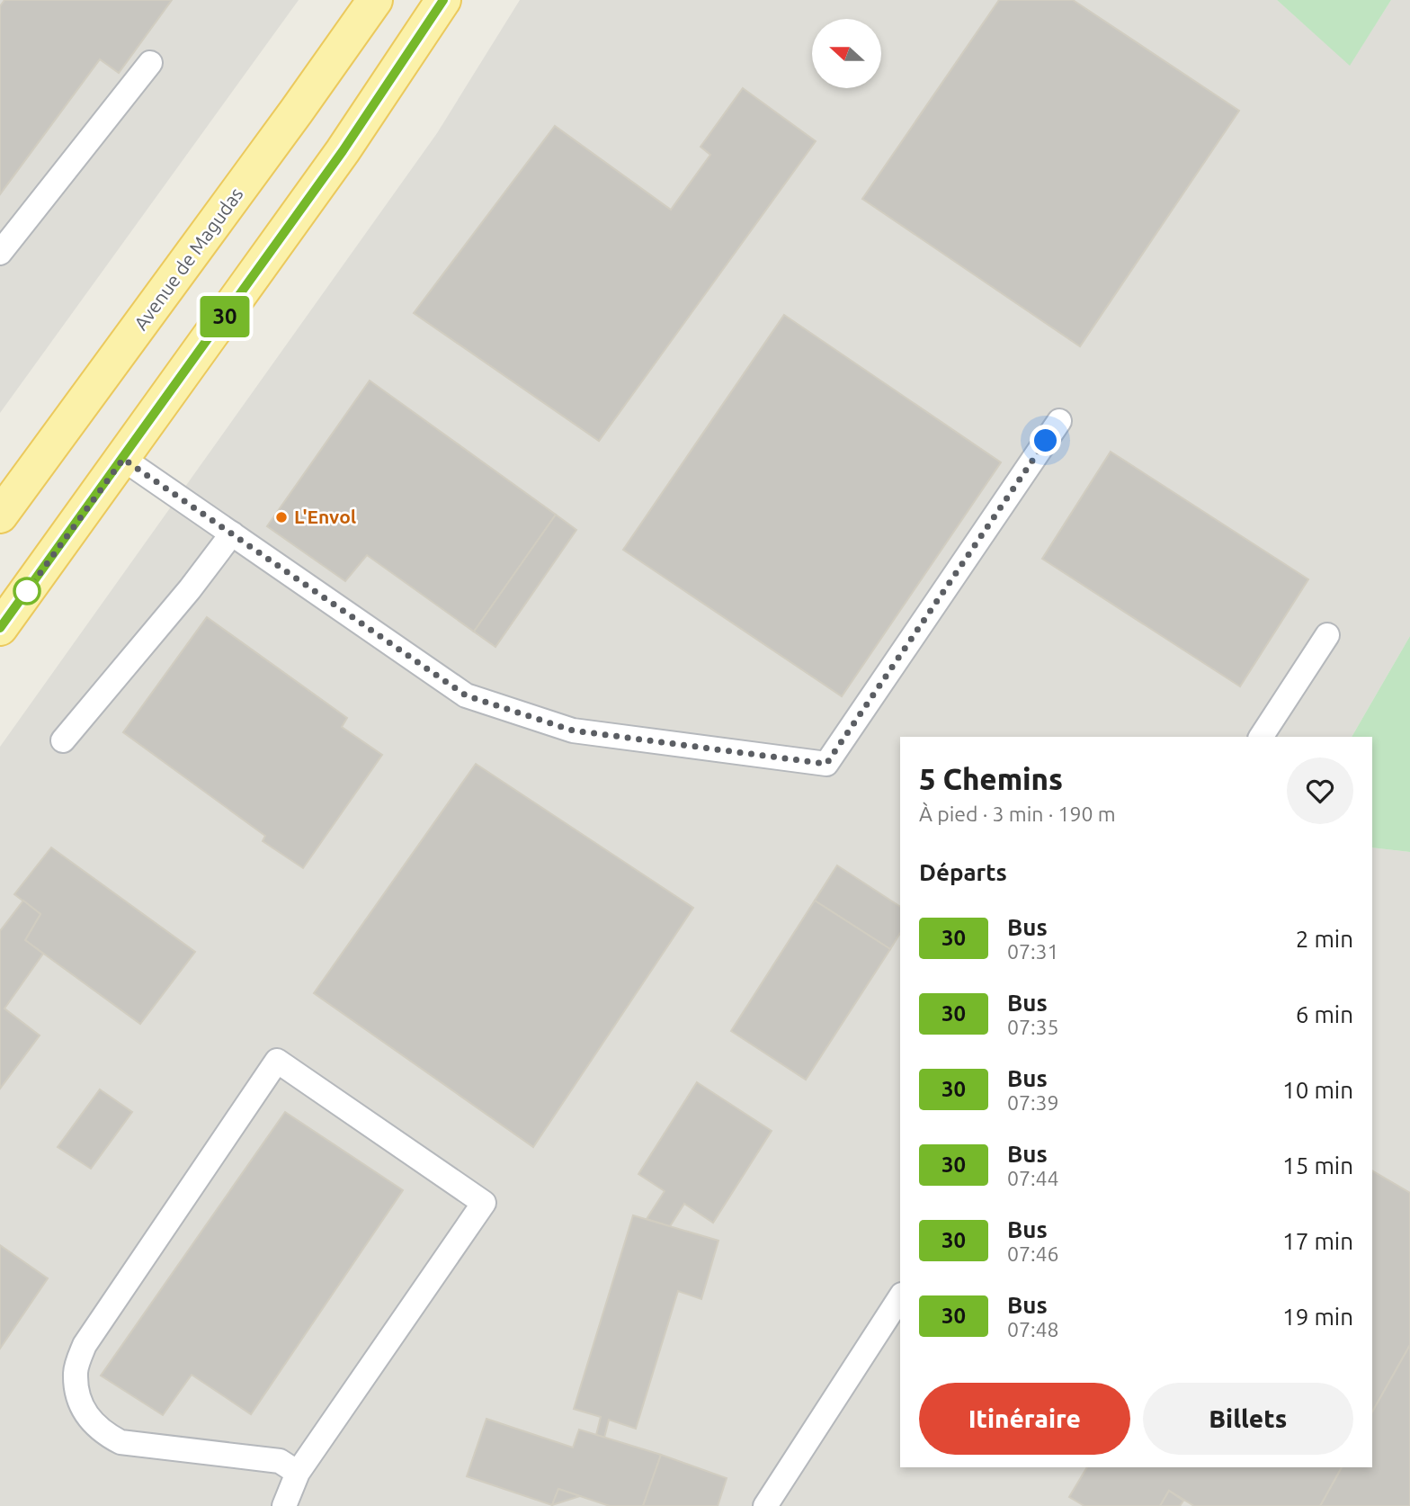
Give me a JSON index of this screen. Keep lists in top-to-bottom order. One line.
{"streets":{"main road":["Avenue de Magudas"]},"places":["L'Envol"],"lines":["bus line 30"],"north":"left","page":{"on_map":"30","heading":[["5 Chemins","À pied · 3 min · 190 m"],"Départs"],"list":[{"mark":"30","name":"Bus","note":"07:31","value":"2 min"},{"mark":"30","name":"Bus","note":"07:35","value":"6 min"},{"mark":"30","name":"Bus","note":"07:39","value":"10 min"},{"mark":"30","name":"Bus","note":"07:44","value":"15 min"},{"mark":"30","name":"Bus","note":"07:46","value":"17 min"},{"mark":"30","name":"Bus","note":"07:48","value":"19 min"}],"buttons":["Itinéraire","Billets"]}}
